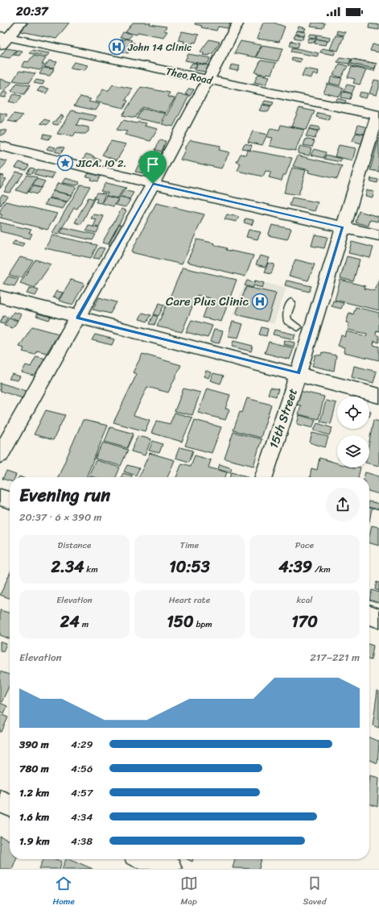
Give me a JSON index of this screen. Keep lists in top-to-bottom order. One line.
{"streets":{"street":["Theo Road","15th Street"]},"crossings":[["Theo Road","15th Street"]],"places":{"hospital":["John 14 Clinic","Care Plus Clinic"],"place":["JICA. IO 2."]},"page":{"status":"20:37","heading":["Evening run","20:37 · 6 × 390 m"],"stats":[["Distance","2.34 km"],["Time","10:53"],["Pace","4:39 /km"],["Elevation","24 m"],["Heart rate","150 bpm"],["kcal","170"]],"chart":["Elevation","217–221 m"],"list":[{"name":"390 m","note":"4:29"},{"name":"780 m","note":"4:56"},{"name":"1.2 km","note":"4:57"},{"name":"1.6 km","note":"4:34"},{"name":"1.9 km","note":"4:38"}],"tabs":["Home","Map","Saved"]}}
